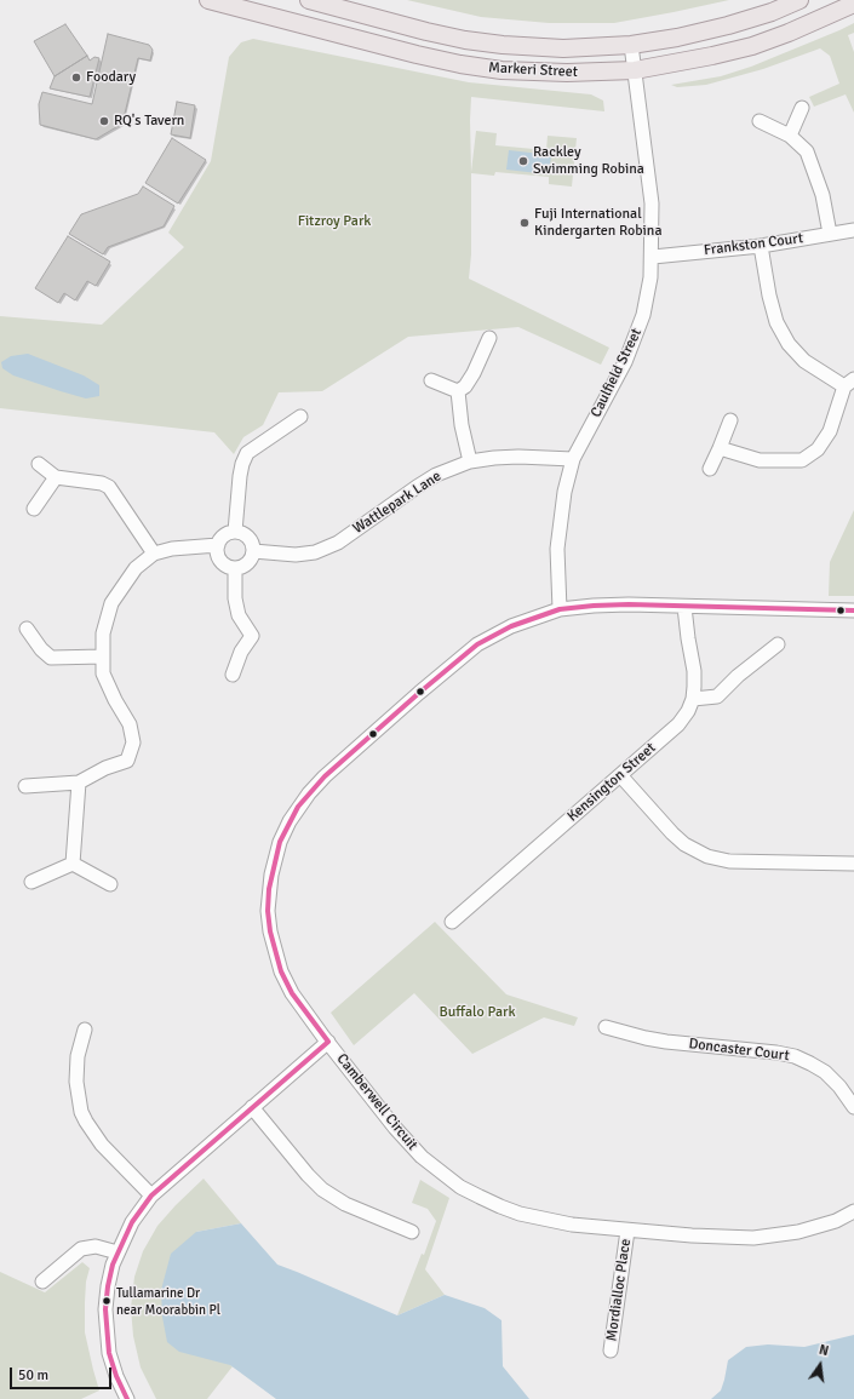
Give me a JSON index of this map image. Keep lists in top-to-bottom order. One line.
{"streets":{"main road":["Markeri Street"],"street":["Frankston Court","Caulfield Street","Wattlepark Lane","Kensington Street","Doncaster Court","Camberwell Circuit","Mordialloc Place"]},"crossings":[["Markeri Street","Caulfield Street"],["Frankston Court","Caulfield Street"],["Caulfield Street","Wattlepark Lane"],["Caulfield Street","Camberwell Circuit"],["Kensington Street","Camberwell Circuit"],["Camberwell Circuit","Mordialloc Place"]],"parks":["Fitzroy Park","Buffalo Park"],"places":["Foodary","RQ's Tavern","Rackley Swimming Robina","Fuji International Kindergarten Robina","Tullamarine Dr near Moorabbin Pl"],"scale_bar":"50 m","north":"top"}
